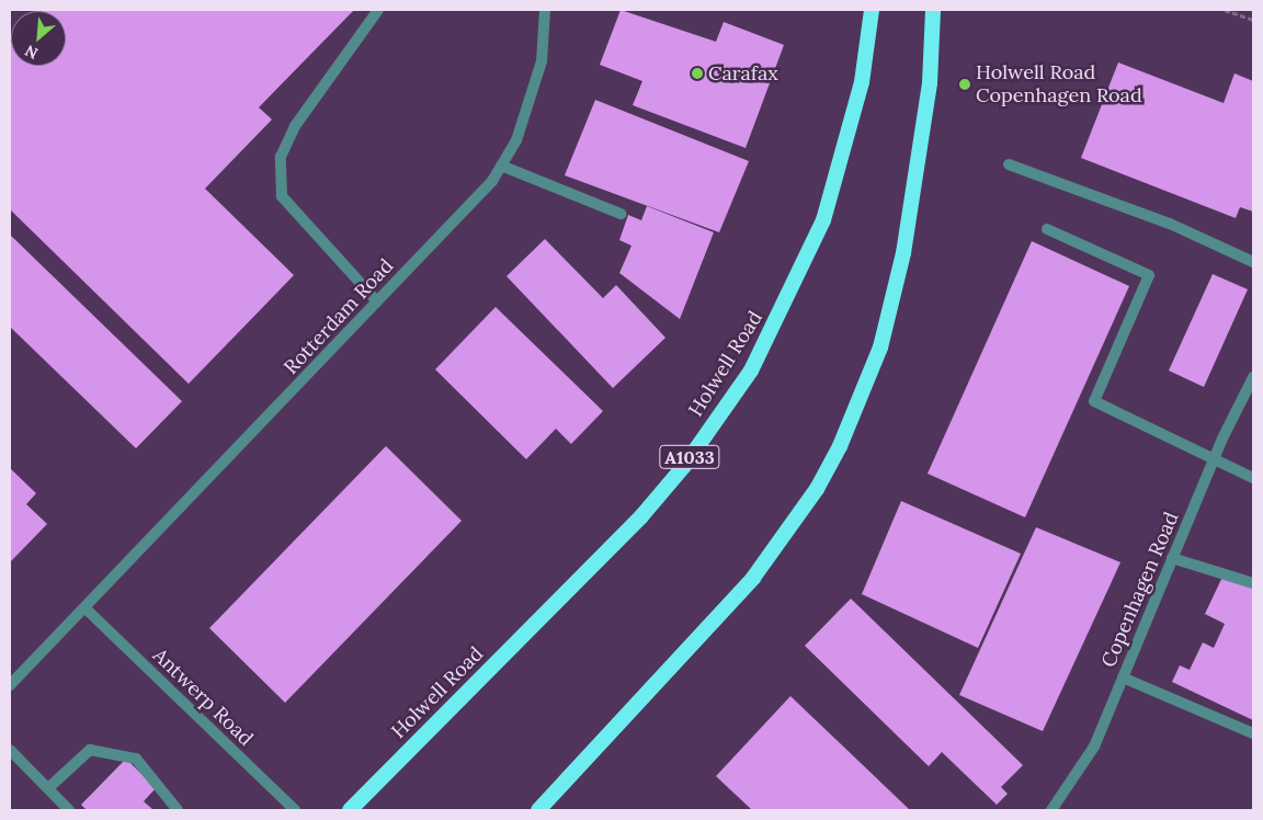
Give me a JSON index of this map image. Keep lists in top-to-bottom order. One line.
{"streets":{"highway":["Holwell Road","A1033"],"street":["Rotterdam Road","Copenhagen Road","Antwerp Road"]},"crossings":[["Rotterdam Road","Antwerp Road"]],"places":["Carafax","Holwell Road Copenhagen Road"],"north":"bottom left"}
